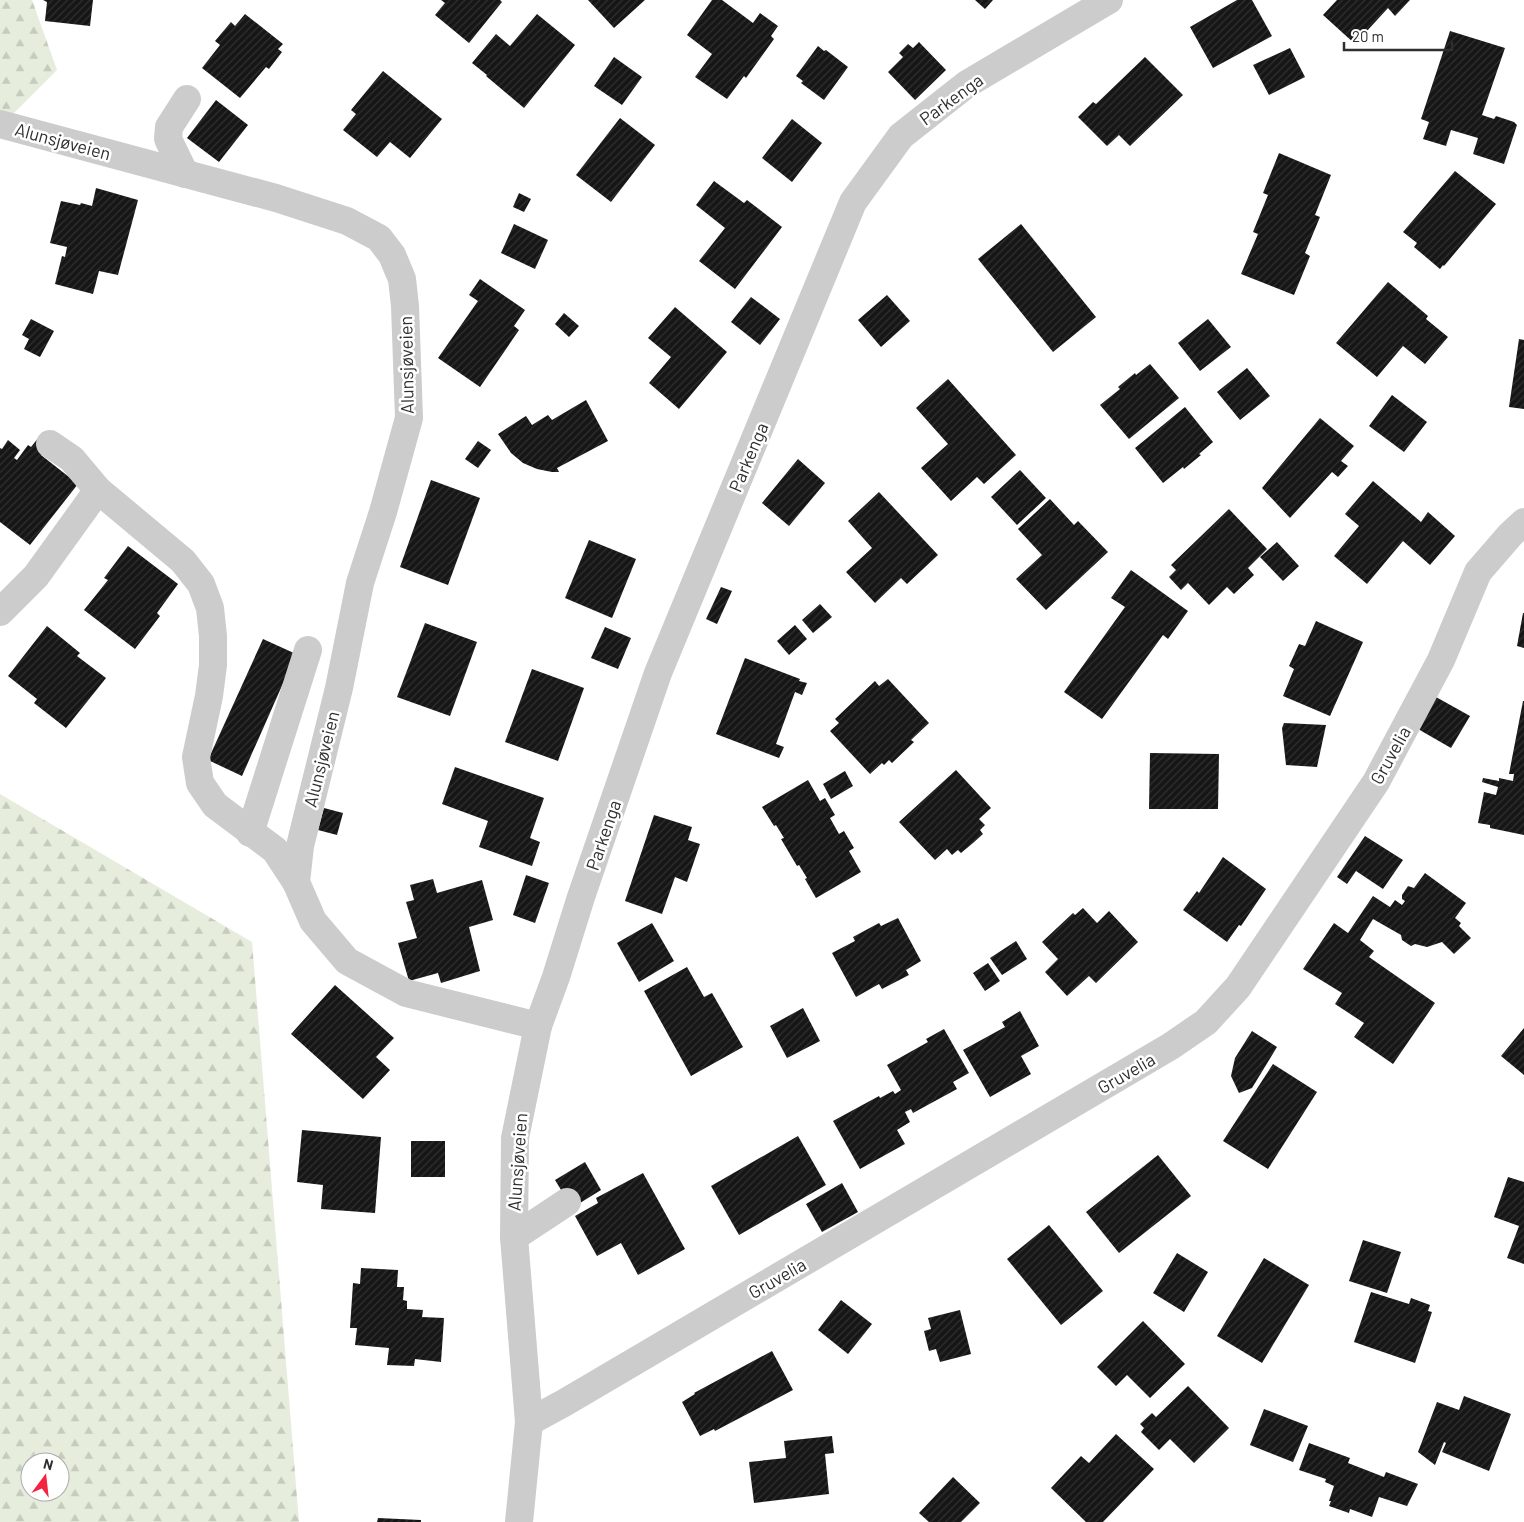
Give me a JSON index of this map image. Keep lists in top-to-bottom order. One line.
{"streets":{"street":["Parkenga","Alunsjøveien","Gruvelia"]},"crossings":[["Parkenga","Alunsjøveien"],["Alunsjøveien","Gruvelia"]],"scale_bar":"20 m","north":"top"}
